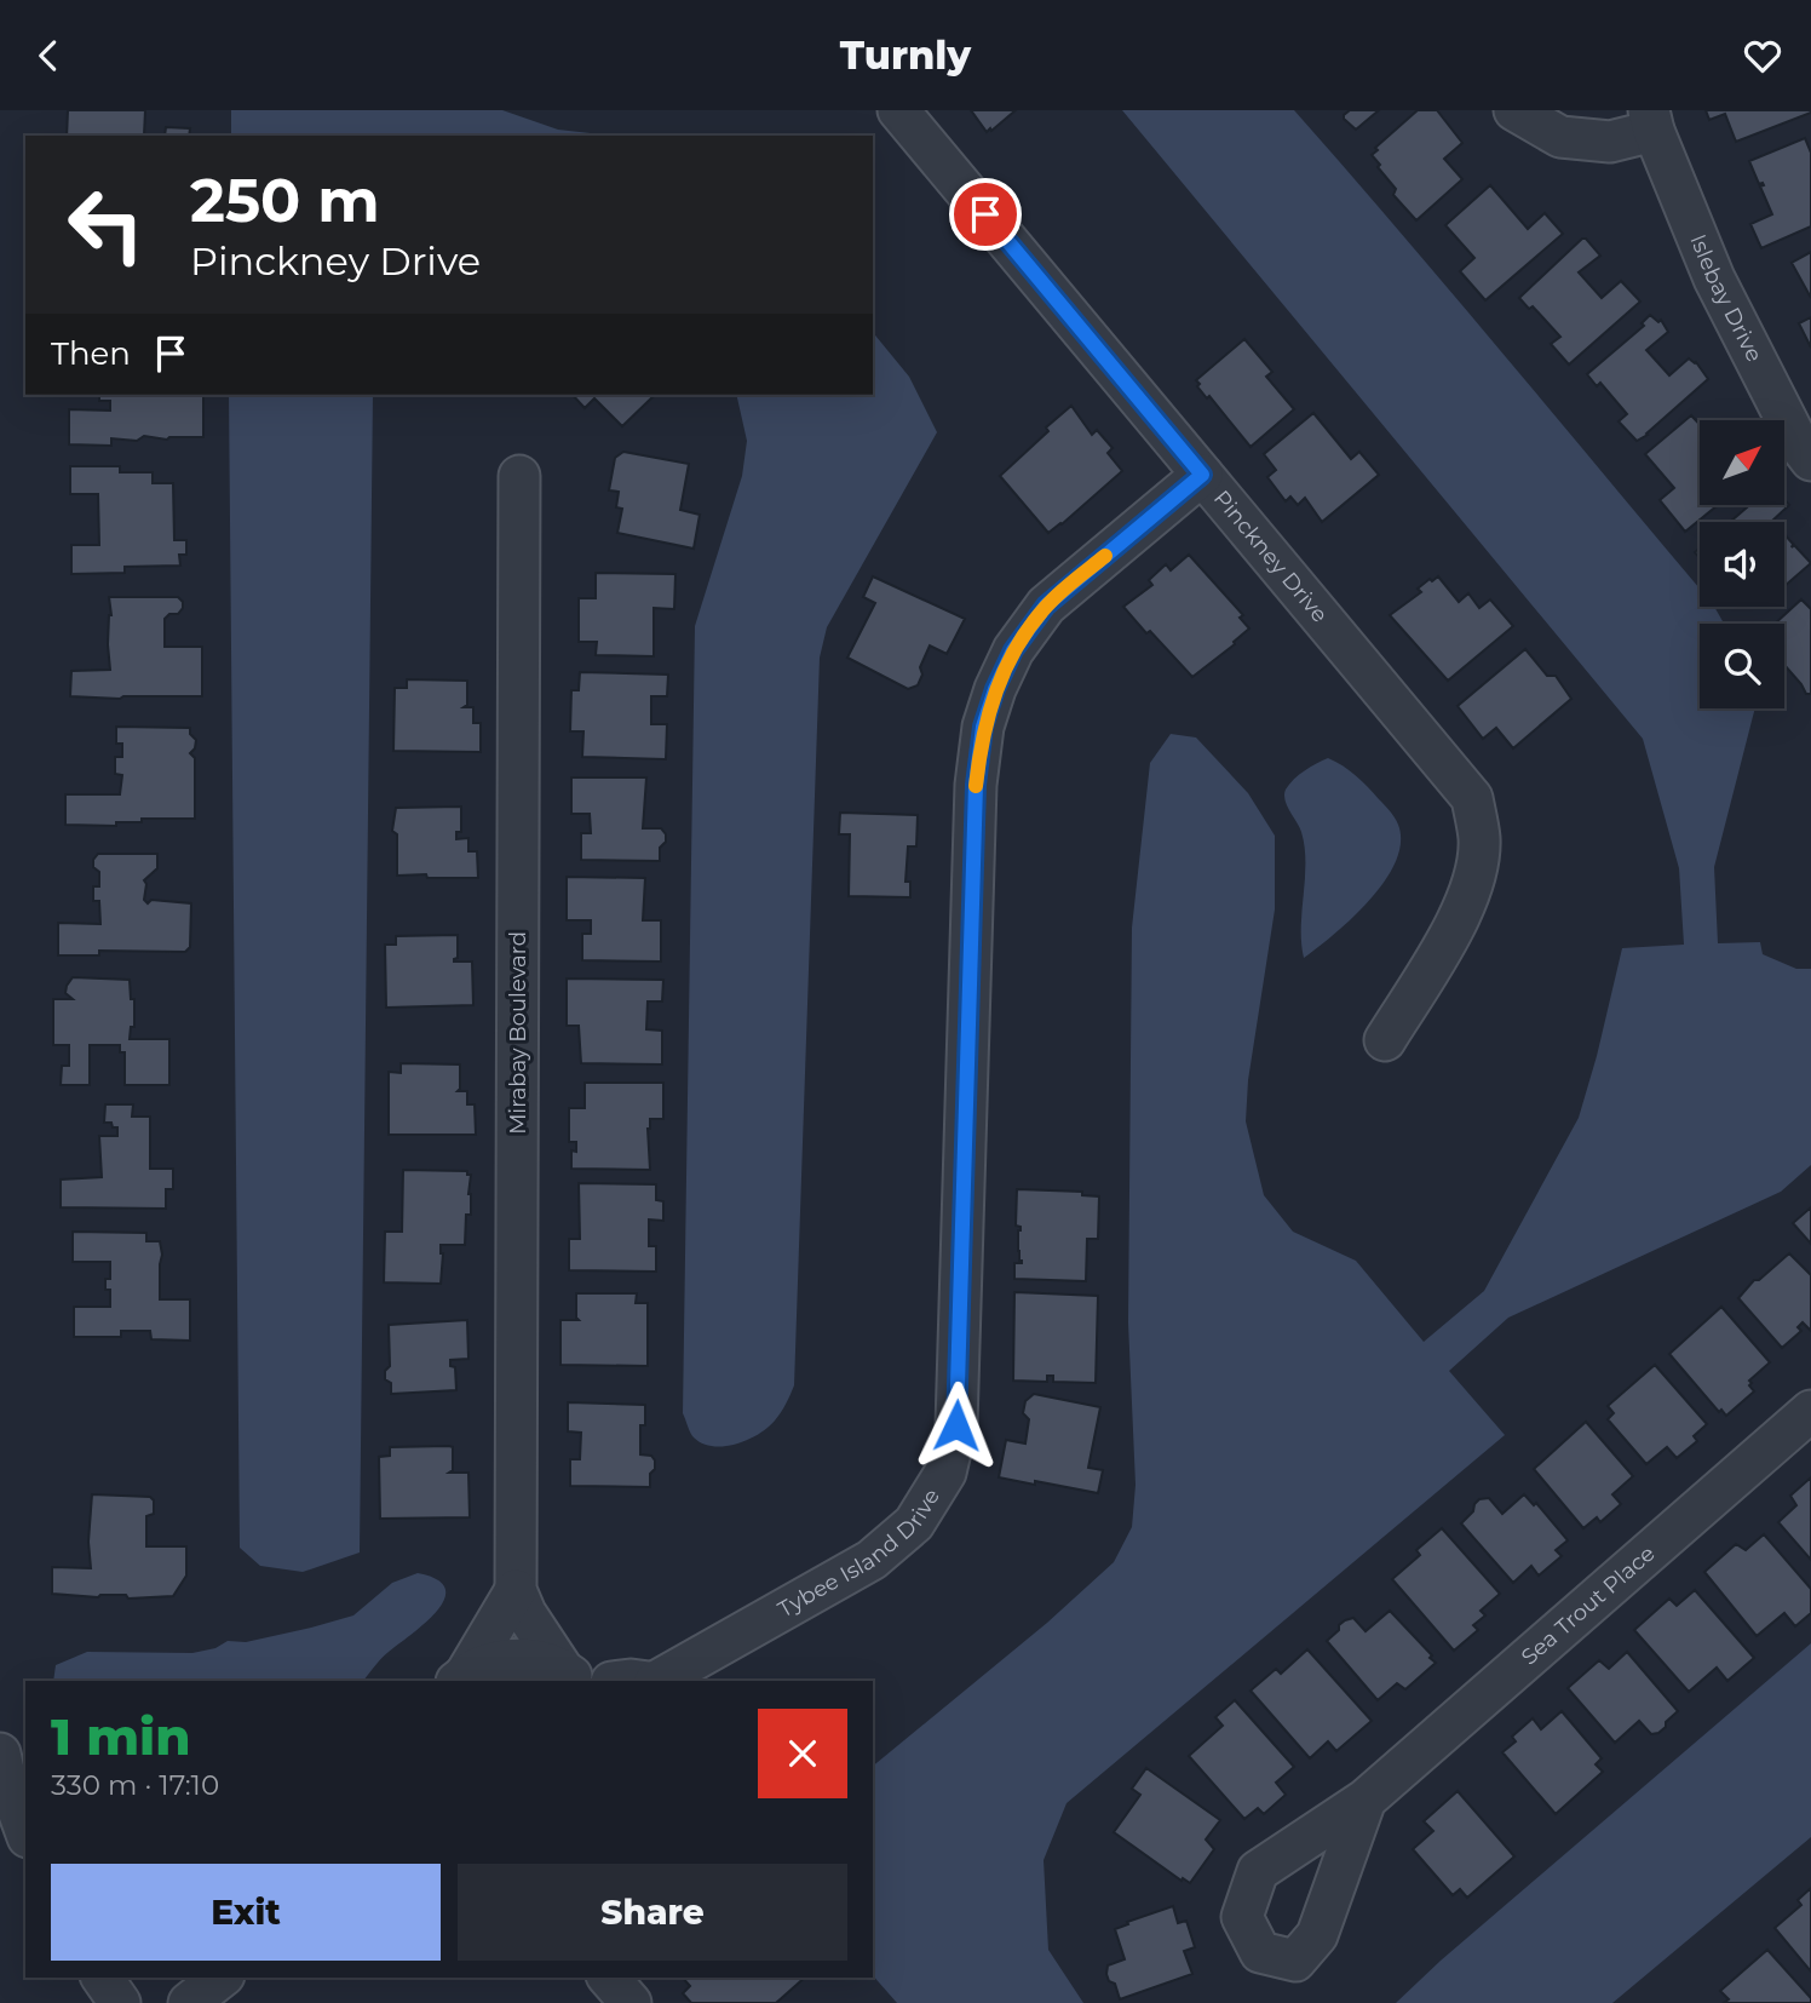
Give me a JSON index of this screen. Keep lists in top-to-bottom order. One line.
{"streets":{"street":["Islebay Drive","Pinckney Drive","Mirabay Boulevard","Tybee Island Drive","Sea Trout Place"]},"crossings":[["Pinckney Drive","Tybee Island Drive"]],"north":"top right","page":{"header":"Turnly","turn":["250 m","Pinckney Drive"],"then":"Then","heading":["1 min","330 m · 17:10"],"buttons":["Exit","Share"]}}
